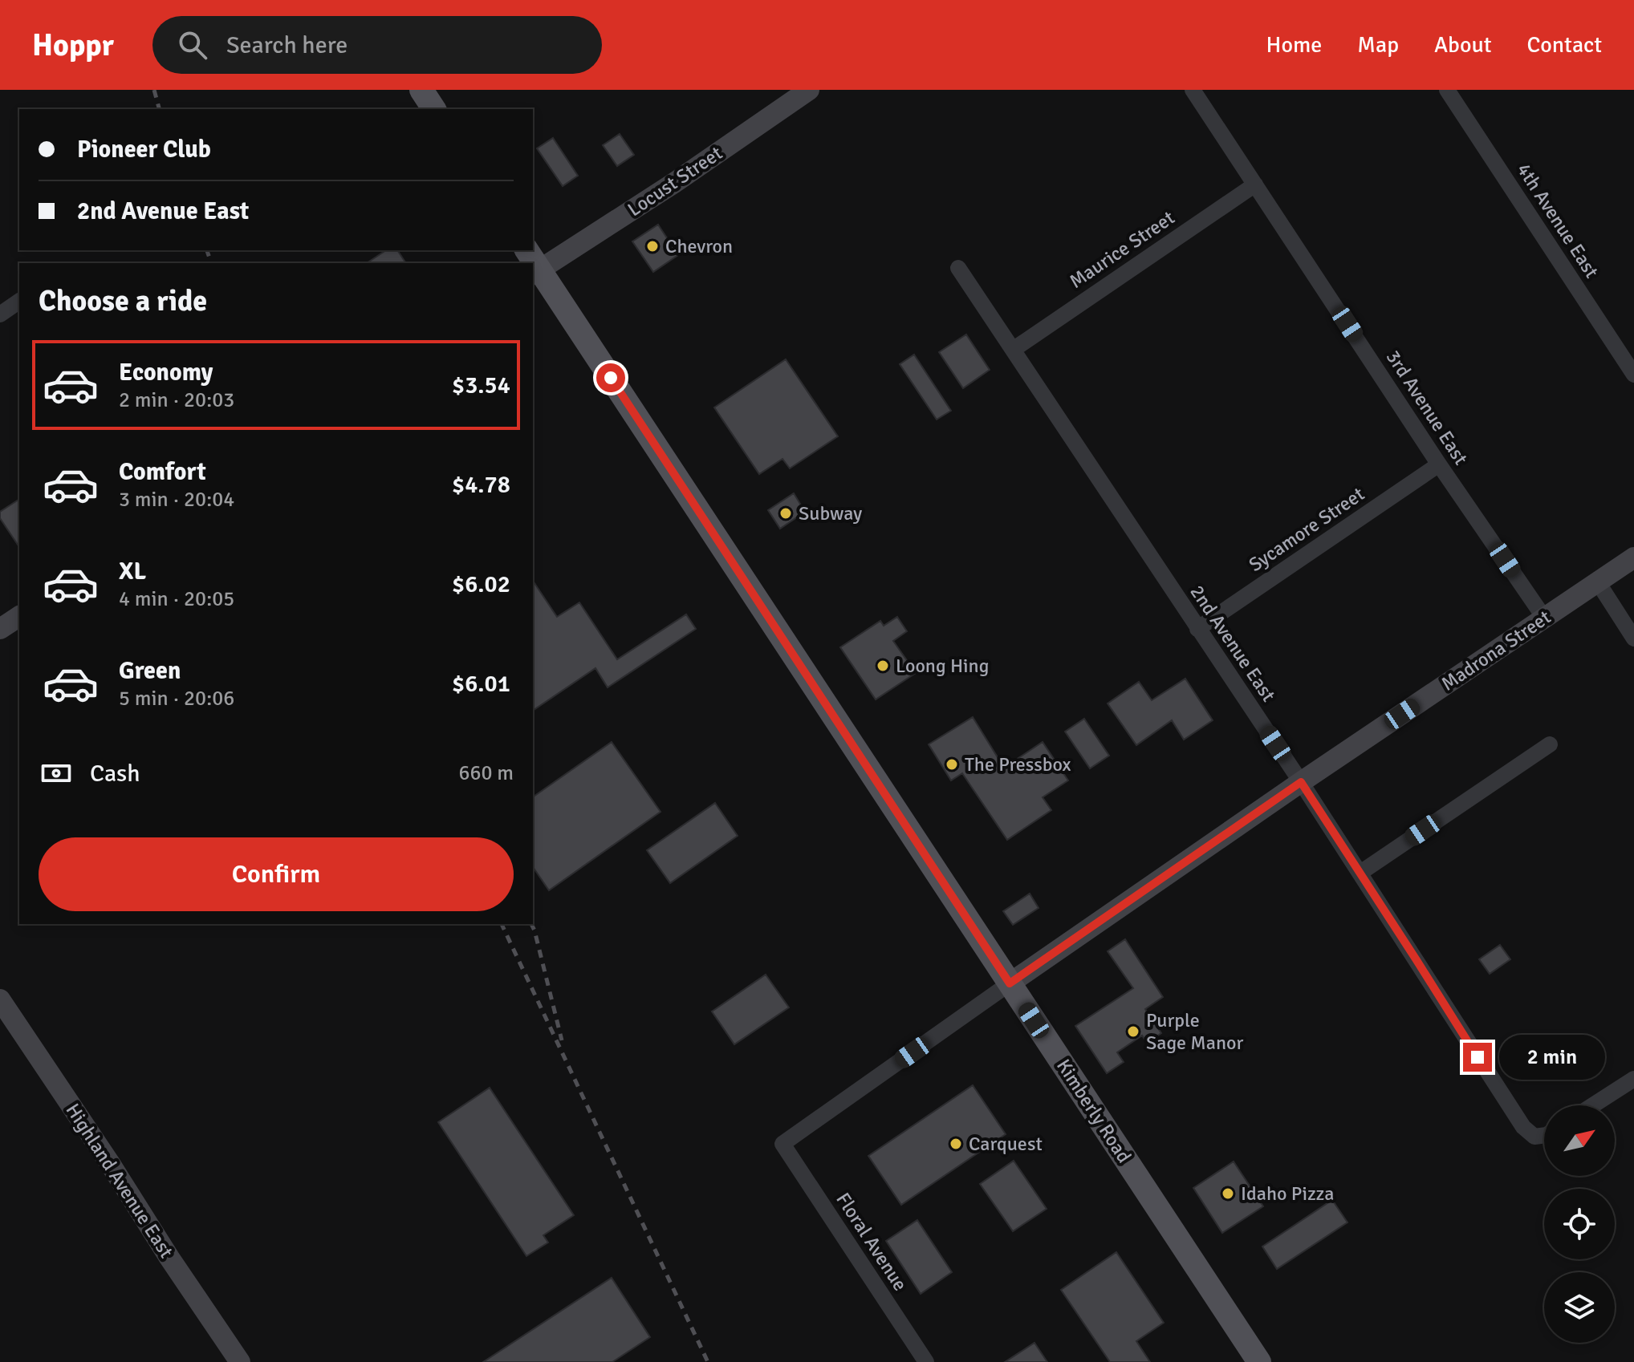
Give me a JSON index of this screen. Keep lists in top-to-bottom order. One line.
{"streets":{"main road":["Kimberly Road"],"street":["Locust Street","4th Avenue East","Maurice Street","3rd Avenue East","Sycamore Street","2nd Avenue East","Madrona Street","Highland Avenue East","Floral Avenue"]},"crossings":[["Locust Street","Kimberly Road"],["Maurice Street","3rd Avenue East"],["Maurice Street","2nd Avenue East"],["3rd Avenue East","Sycamore Street"],["3rd Avenue East","Madrona Street"],["Sycamore Street","2nd Avenue East"],["2nd Avenue East","Madrona Street"],["Madrona Street","Kimberly Road"],["Madrona Street","Floral Avenue"],["Kimberly Road","Floral Avenue"]],"places":["Chevron","Subway","Loong Hing","The Pressbox","Purple Sage Manor","Carquest","Idaho Pizza"],"north":"top right","page":{"header":"Hoppr","search":"Search here","nav":["Home","Map","About","Contact"],"banner":["Pioneer Club","2nd Avenue East"],"heading":"Choose a ride","list":[{"name":"Economy","note":"2 min · 20:03","value":"$3.54"},{"name":"Comfort","note":"3 min · 20:04","value":"$4.78"},{"name":"XL","note":"4 min · 20:05","value":"$6.02"},{"name":"Green","note":"5 min · 20:06","value":"$6.01"}],"pay":["Cash","660 m"],"buttons":"Confirm","bubble":"2 min"}}
